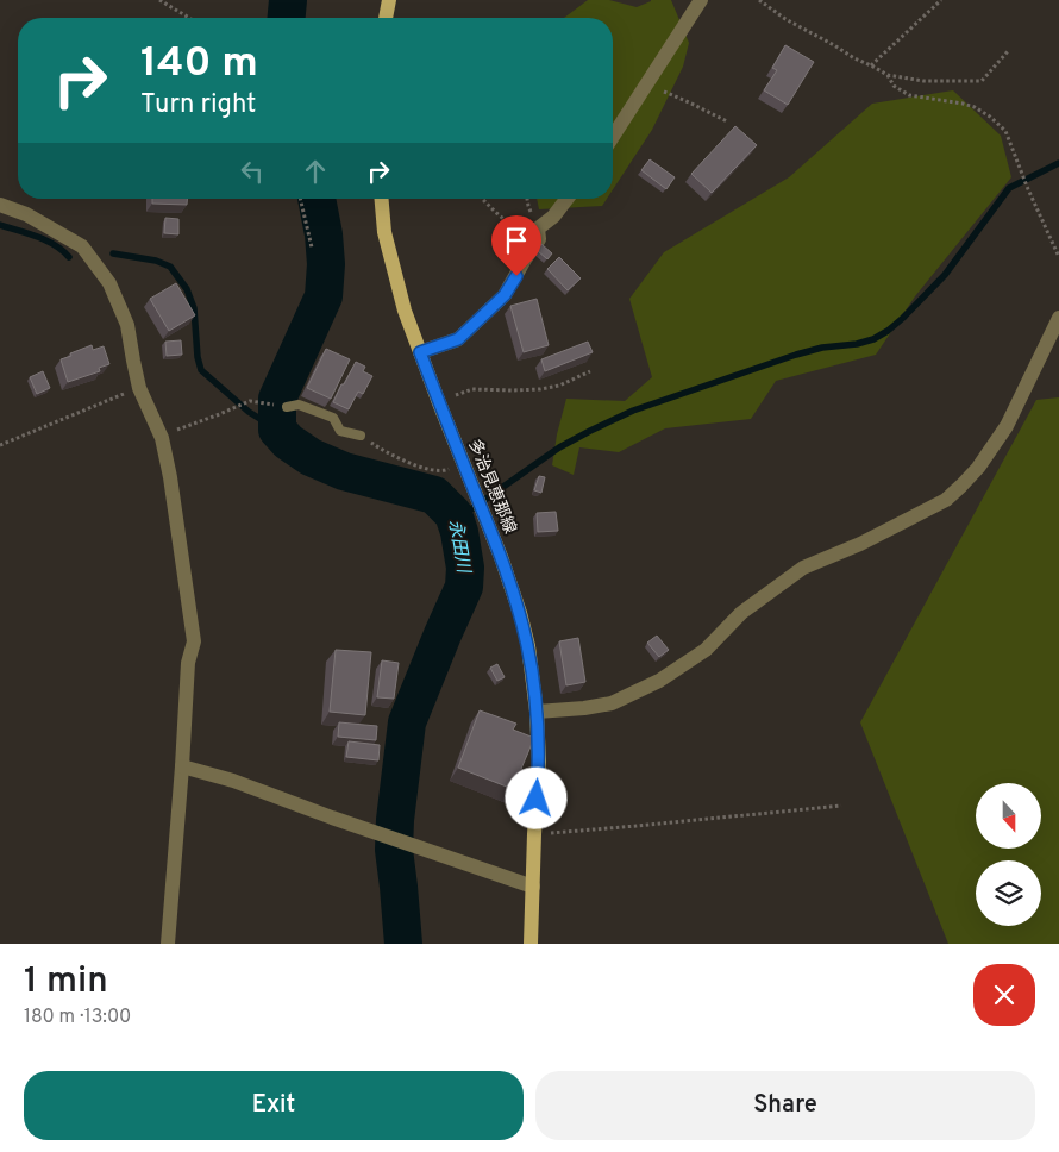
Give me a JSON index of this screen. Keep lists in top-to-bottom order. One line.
{"streets":{"main road":["多治見恵那線"]},"water":["永田川"],"north":"bottom","page":{"turn":["140 m","Turn right"],"heading":["1 min","180 m · 13:00"],"buttons":["Exit","Share"]}}
